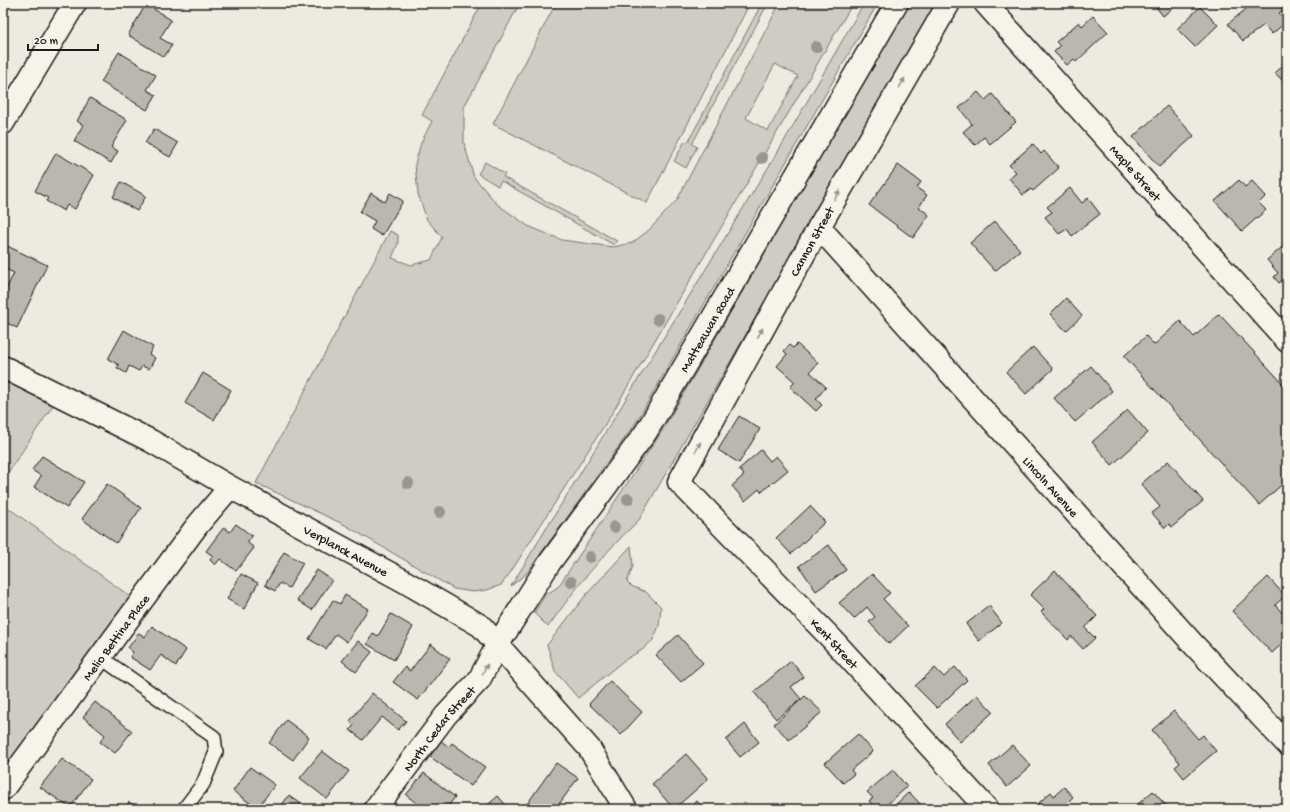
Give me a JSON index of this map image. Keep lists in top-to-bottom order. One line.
{"streets":{"street":["Maple Street","Cannon Street","Matteawan Road","Lincoln Avenue","Verplanck Avenue","Melio Bettina Place","Kent Street","North Cedar Street"]},"crossings":[["Cannon Street","Lincoln Avenue"],["Cannon Street","Kent Street"],["Matteawan Road","Verplanck Avenue"],["Matteawan Road","North Cedar Street"],["Verplanck Avenue","Melio Bettina Place"],["Verplanck Avenue","North Cedar Street"]],"one_way":["Cannon Street","North Cedar Street"],"scale_bar":"20 m"}
